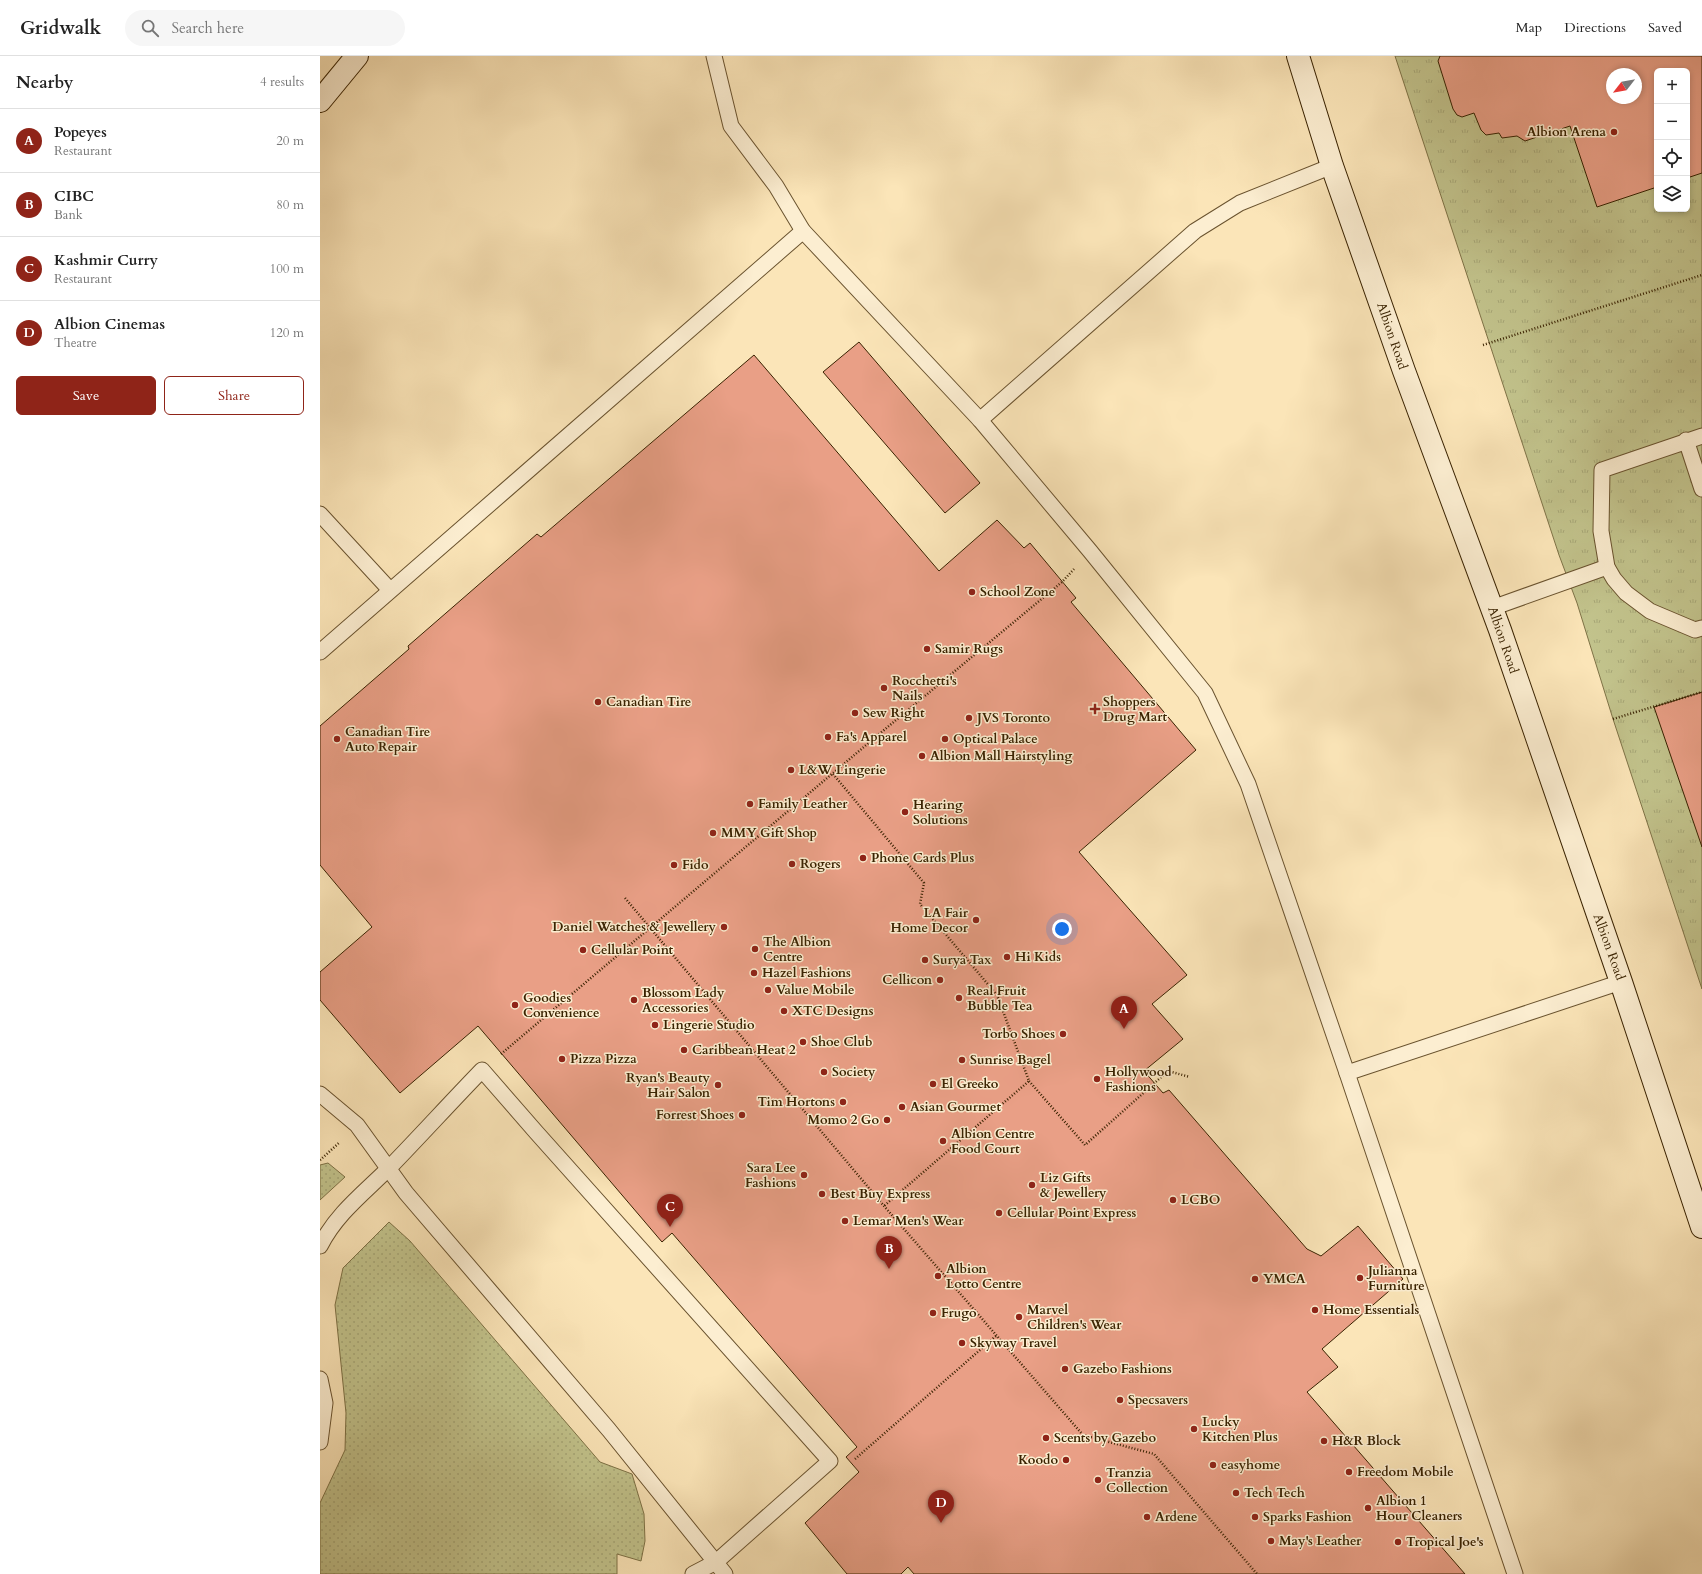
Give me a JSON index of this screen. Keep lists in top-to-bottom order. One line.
{"streets":{"main road":["Albion Road"]},"places":{"other":["Albion Arena","School Zone","Samir Rugs","Rocchetti's Nails","Canadian Tire","Sew Right","JVS Toronto","Fa's Apparel","Canadian Tire Auto Repair","Optical Palace","Albion Mall Hairstyling","L&W Lingerie","Family Leather","Hearing Solutions","MMY Gift Shop","Phone Cards Plus","Rogers","Fido","LA Fair Home Decor","Daniel Watches & Jewellery","The Albion Centre","Cellular Point","Hi Kids","Surya Tax","Hazel Fashions","Cellicon","Value Mobile","Real Fruit Bubble Tea","Blossom Lady Accessories","Goodies Convenience","XTC Designs","Lingerie Studio","Torbo Shoes","Shoe Club","Caribbean Heat 2","Pizza Pizza","Sunrise Bagel","Society","Hollywood Fashions","El Greeko","Ryan's Beauty Hair Salon","Tim Hortons","Asian Gourmet","Forrest Shoes","Momo 2 Go","Albion Centre Food Court","Sara Lee Fashions","Liz Gifts & Jewellery","Best Buy Express","LCBO","Cellular Point Express","Lemar Men's Wear","Albion Lotto Centre","Julianna Furniture","YMCA","Home Essentials","Frugo","Marvel Children's Wear","Skyway Travel","Gazebo Fashions","Specsavers","Lucky Kitchen Plus","Scents by Gazebo","H&R Block","Koodo","easyhome","Freedom Mobile","Tranzia Collection","Tech Tech","Albion 1 Hour Cleaners","Ardene","Sparks Fashion","May's Leather","Tropical Joe's"],"health":["Shoppers Drug Mart"]},"north":"bottom left","page":{"header":"Gridwalk","search":"Search here","nav":["Map","Directions","Saved"],"heading":["Nearby","4 results"],"map_buttons":["+","−"],"list":[{"mark":"A","name":"Popeyes","note":"Restaurant","value":"20 m"},{"mark":"B","name":"CIBC","note":"Bank","value":"80 m"},{"mark":"C","name":"Kashmir Curry","note":"Restaurant","value":"100 m"},{"mark":"D","name":"Albion Cinemas","note":"Theatre","value":"120 m"}],"buttons":["Save","Share"],"pins":["A","C","B","D"]}}
